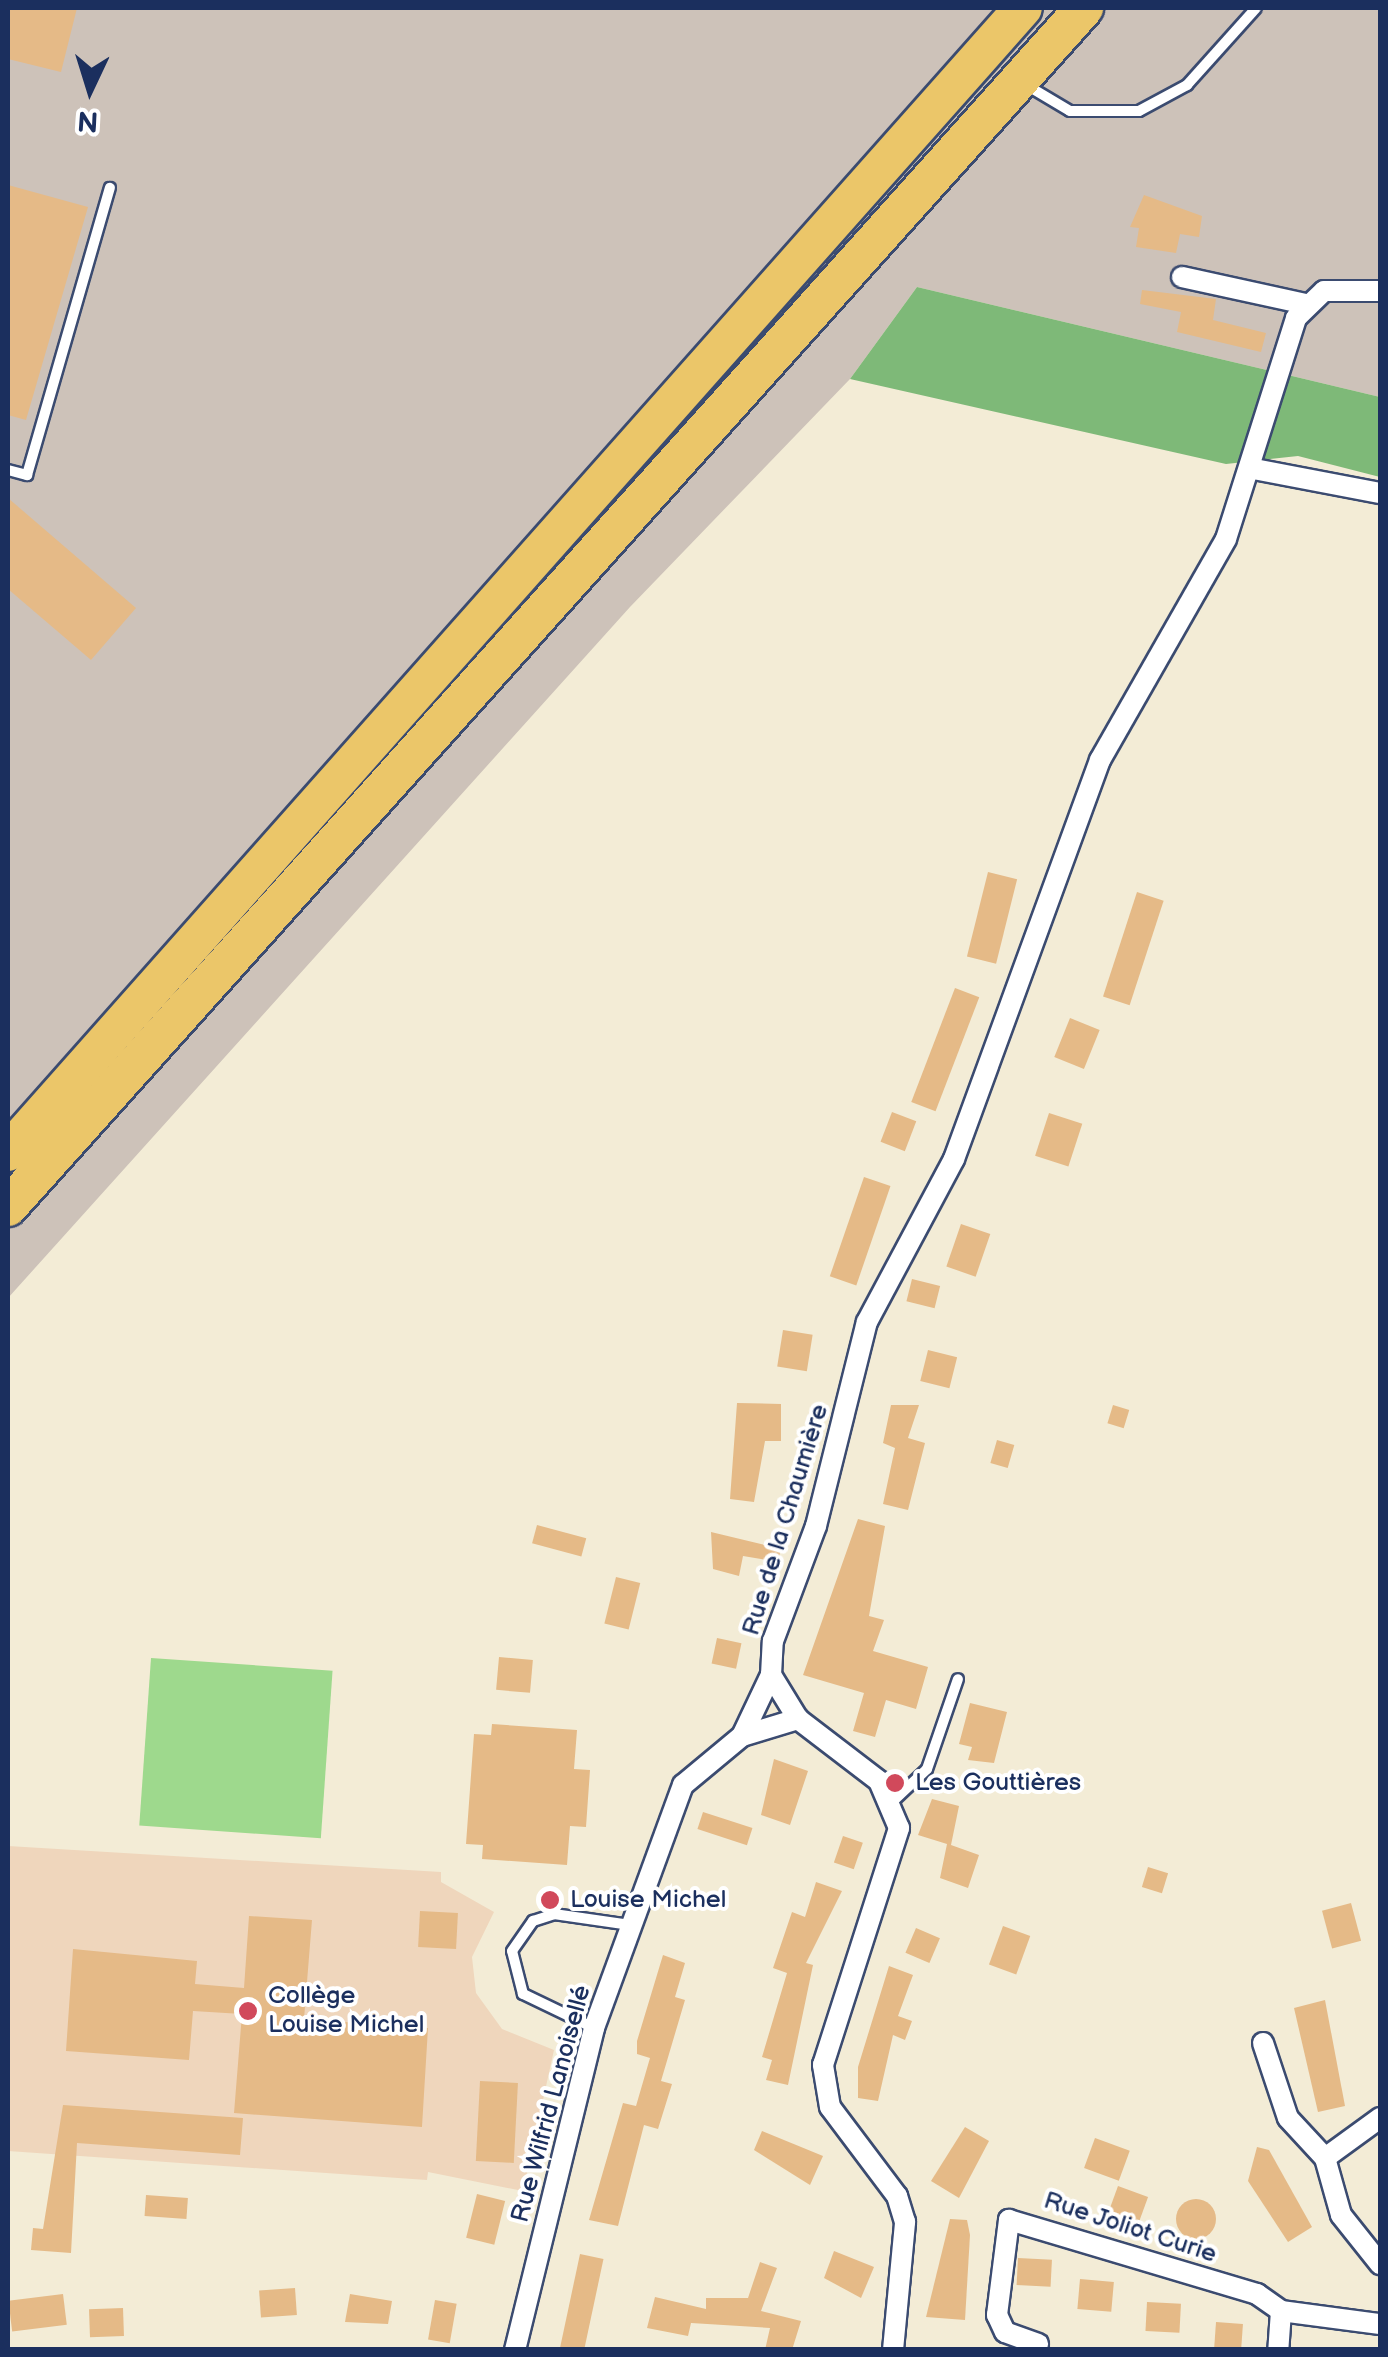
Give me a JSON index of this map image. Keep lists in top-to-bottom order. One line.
{"streets":{"street":["Rue de la Chaumière","Rue Wilfrid Lanoisellé","Rue Joliot Curie"]},"crossings":[["Rue de la Chaumière","Rue Wilfrid Lanoisellé"]],"places":["Les Gouttières","Louise Michel","Collège Louise Michel"],"north":"bottom"}
